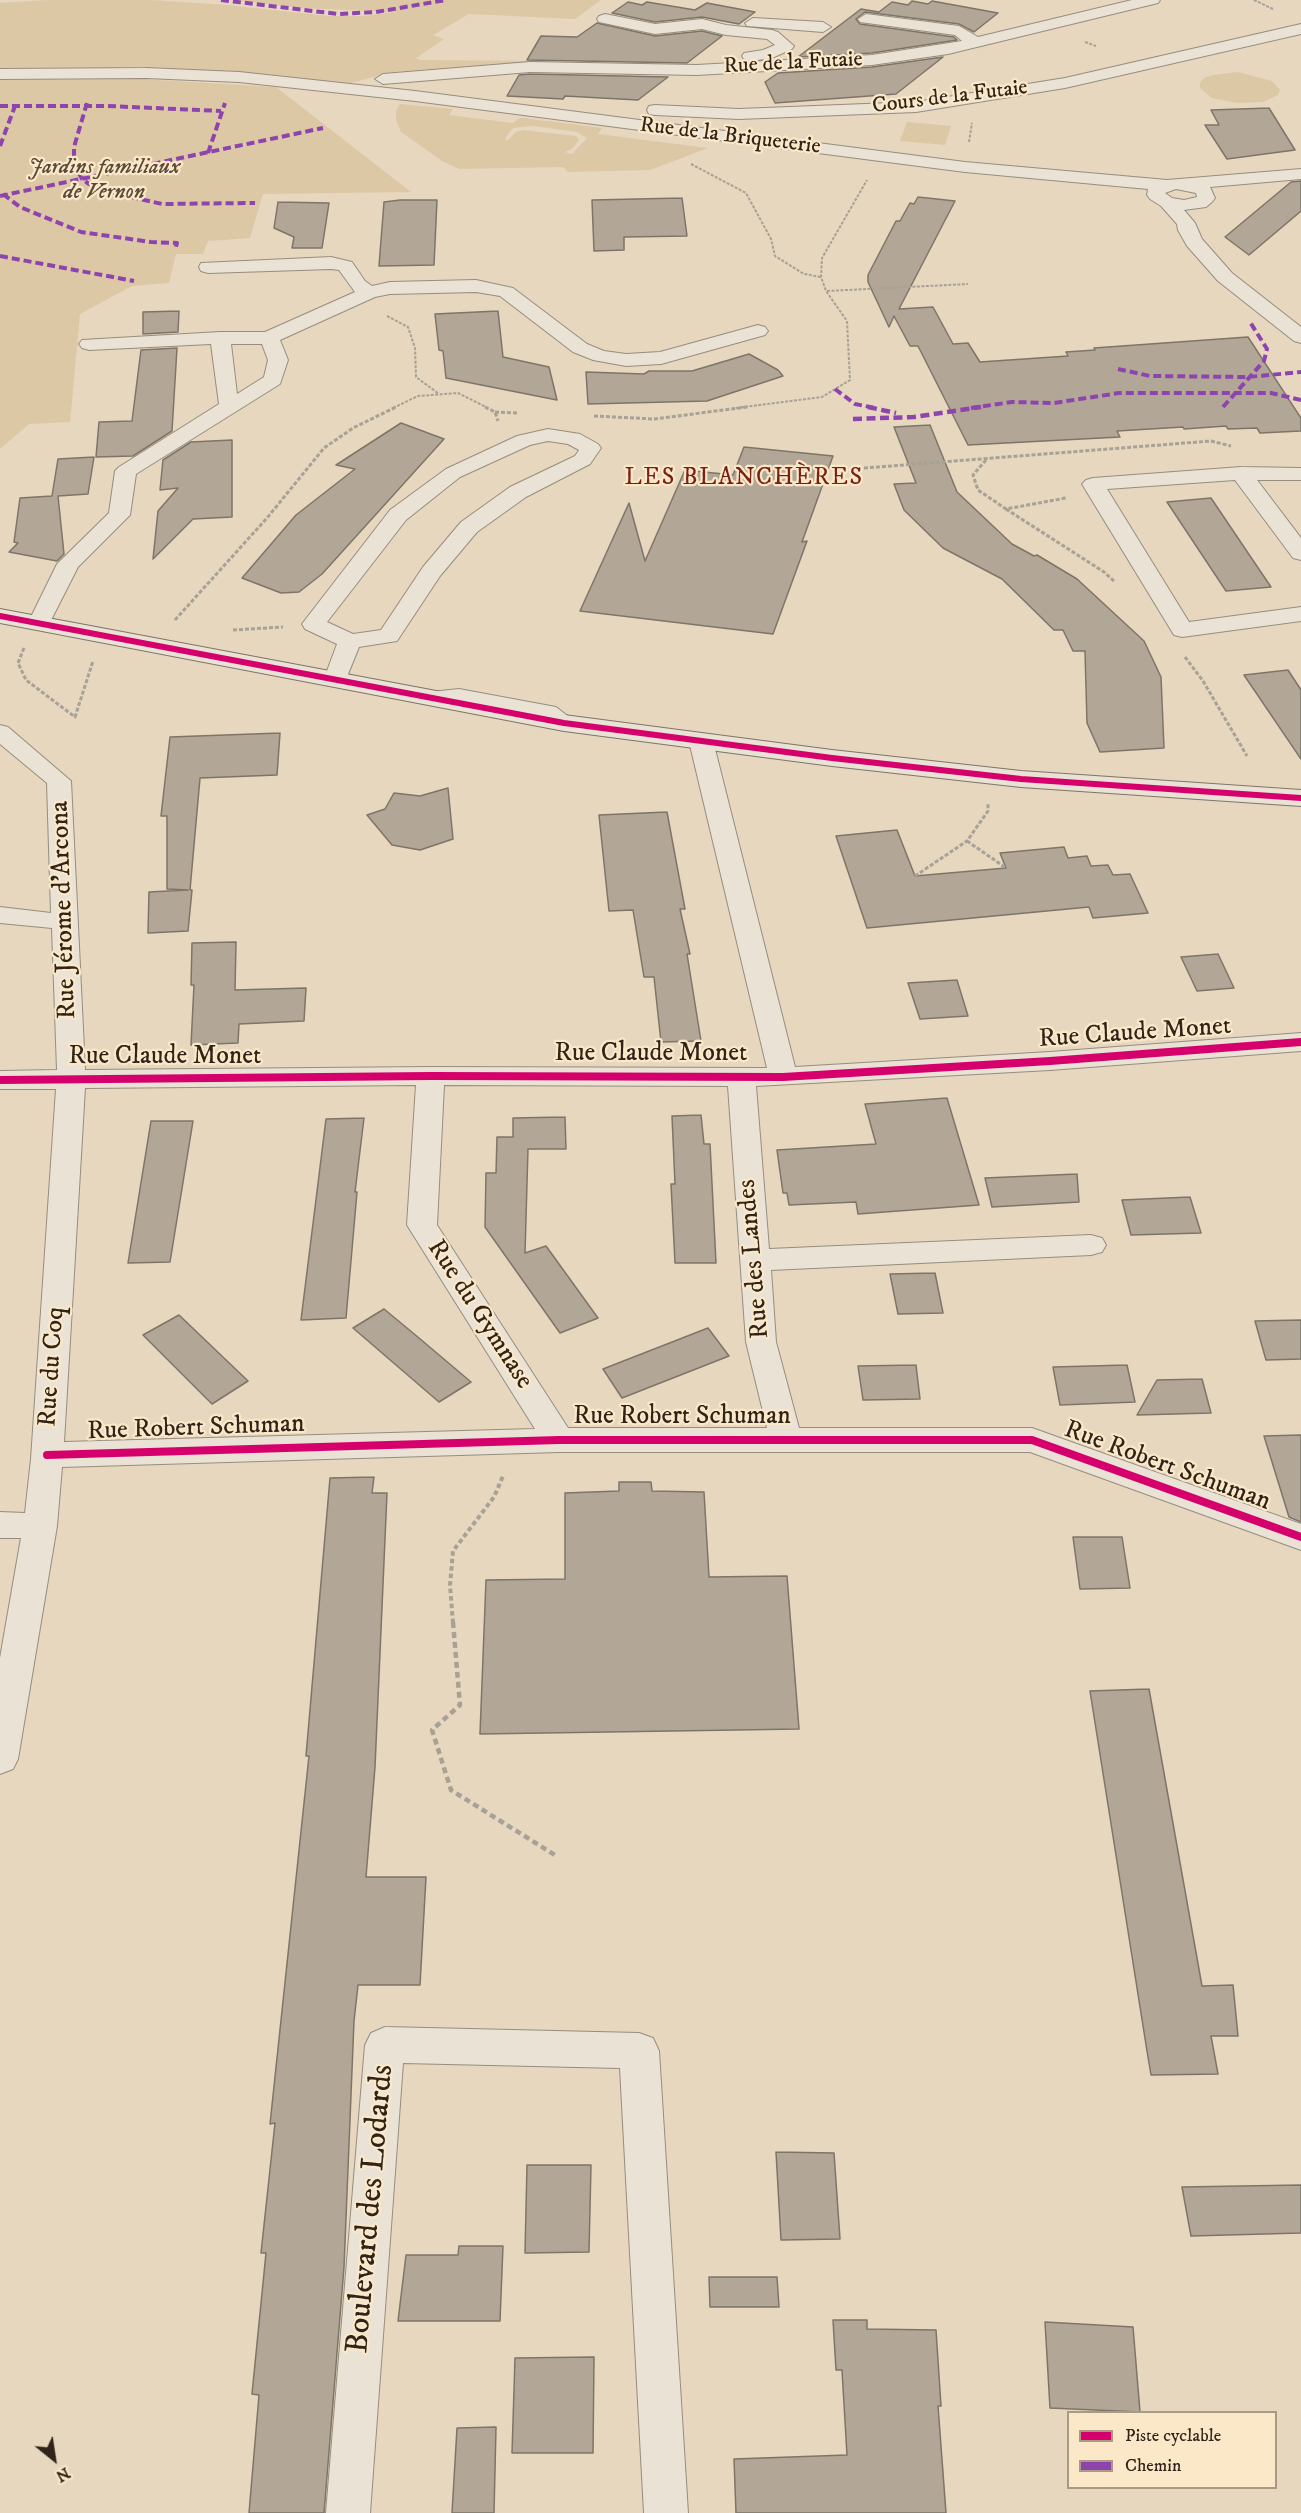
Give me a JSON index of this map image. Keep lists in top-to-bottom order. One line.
{"streets":{"street":["Rue de la Futaie","Cours de la Futaie","Rue de la Briqueterie","Rue Jérome d'Arcona","Rue Claude Monet","Rue des Landes","Rue du Gymnase","Rue du Coq","Rue Robert Schuman","Boulevard des Lodards"]},"crossings":[["Rue de la Futaie","Rue de la Briqueterie"],["Rue Jérome d'Arcona","Rue Claude Monet"],["Rue Jérome d'Arcona","Rue du Coq"],["Rue Claude Monet","Rue des Landes"],["Rue Claude Monet","Rue du Gymnase"],["Rue Claude Monet","Rue du Coq"],["Rue des Landes","Rue Robert Schuman"],["Rue du Gymnase","Rue Robert Schuman"],["Rue du Coq","Rue Robert Schuman"]],"districts":["LES BLANCHÈRES"],"parks":["Jardins familiaux de Vernon"],"legend":["Piste cyclable","Chemin"],"north":"bottom right"}
